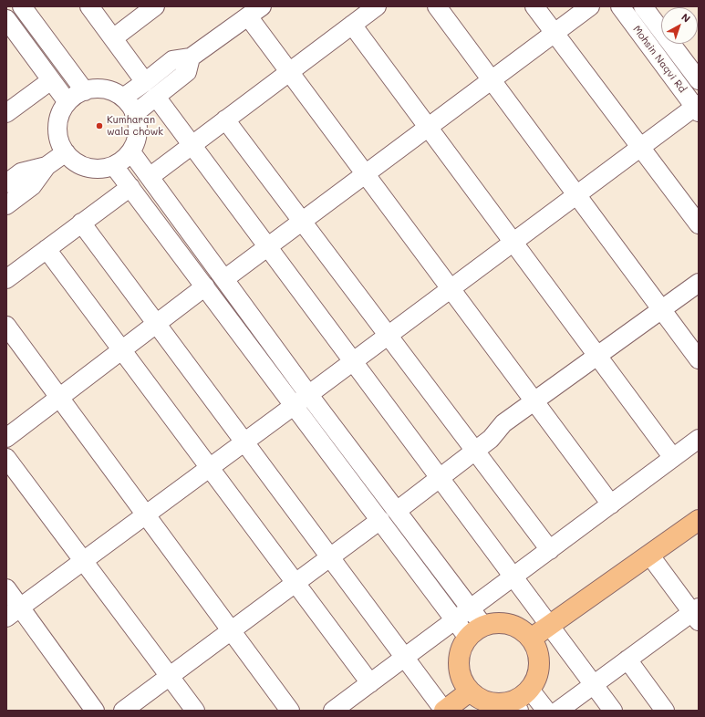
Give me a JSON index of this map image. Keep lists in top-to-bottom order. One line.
{"streets":{"street":["Mohsin Naqvi Rd"]},"places":["Kumharan wala chowk"],"north":"top right"}
